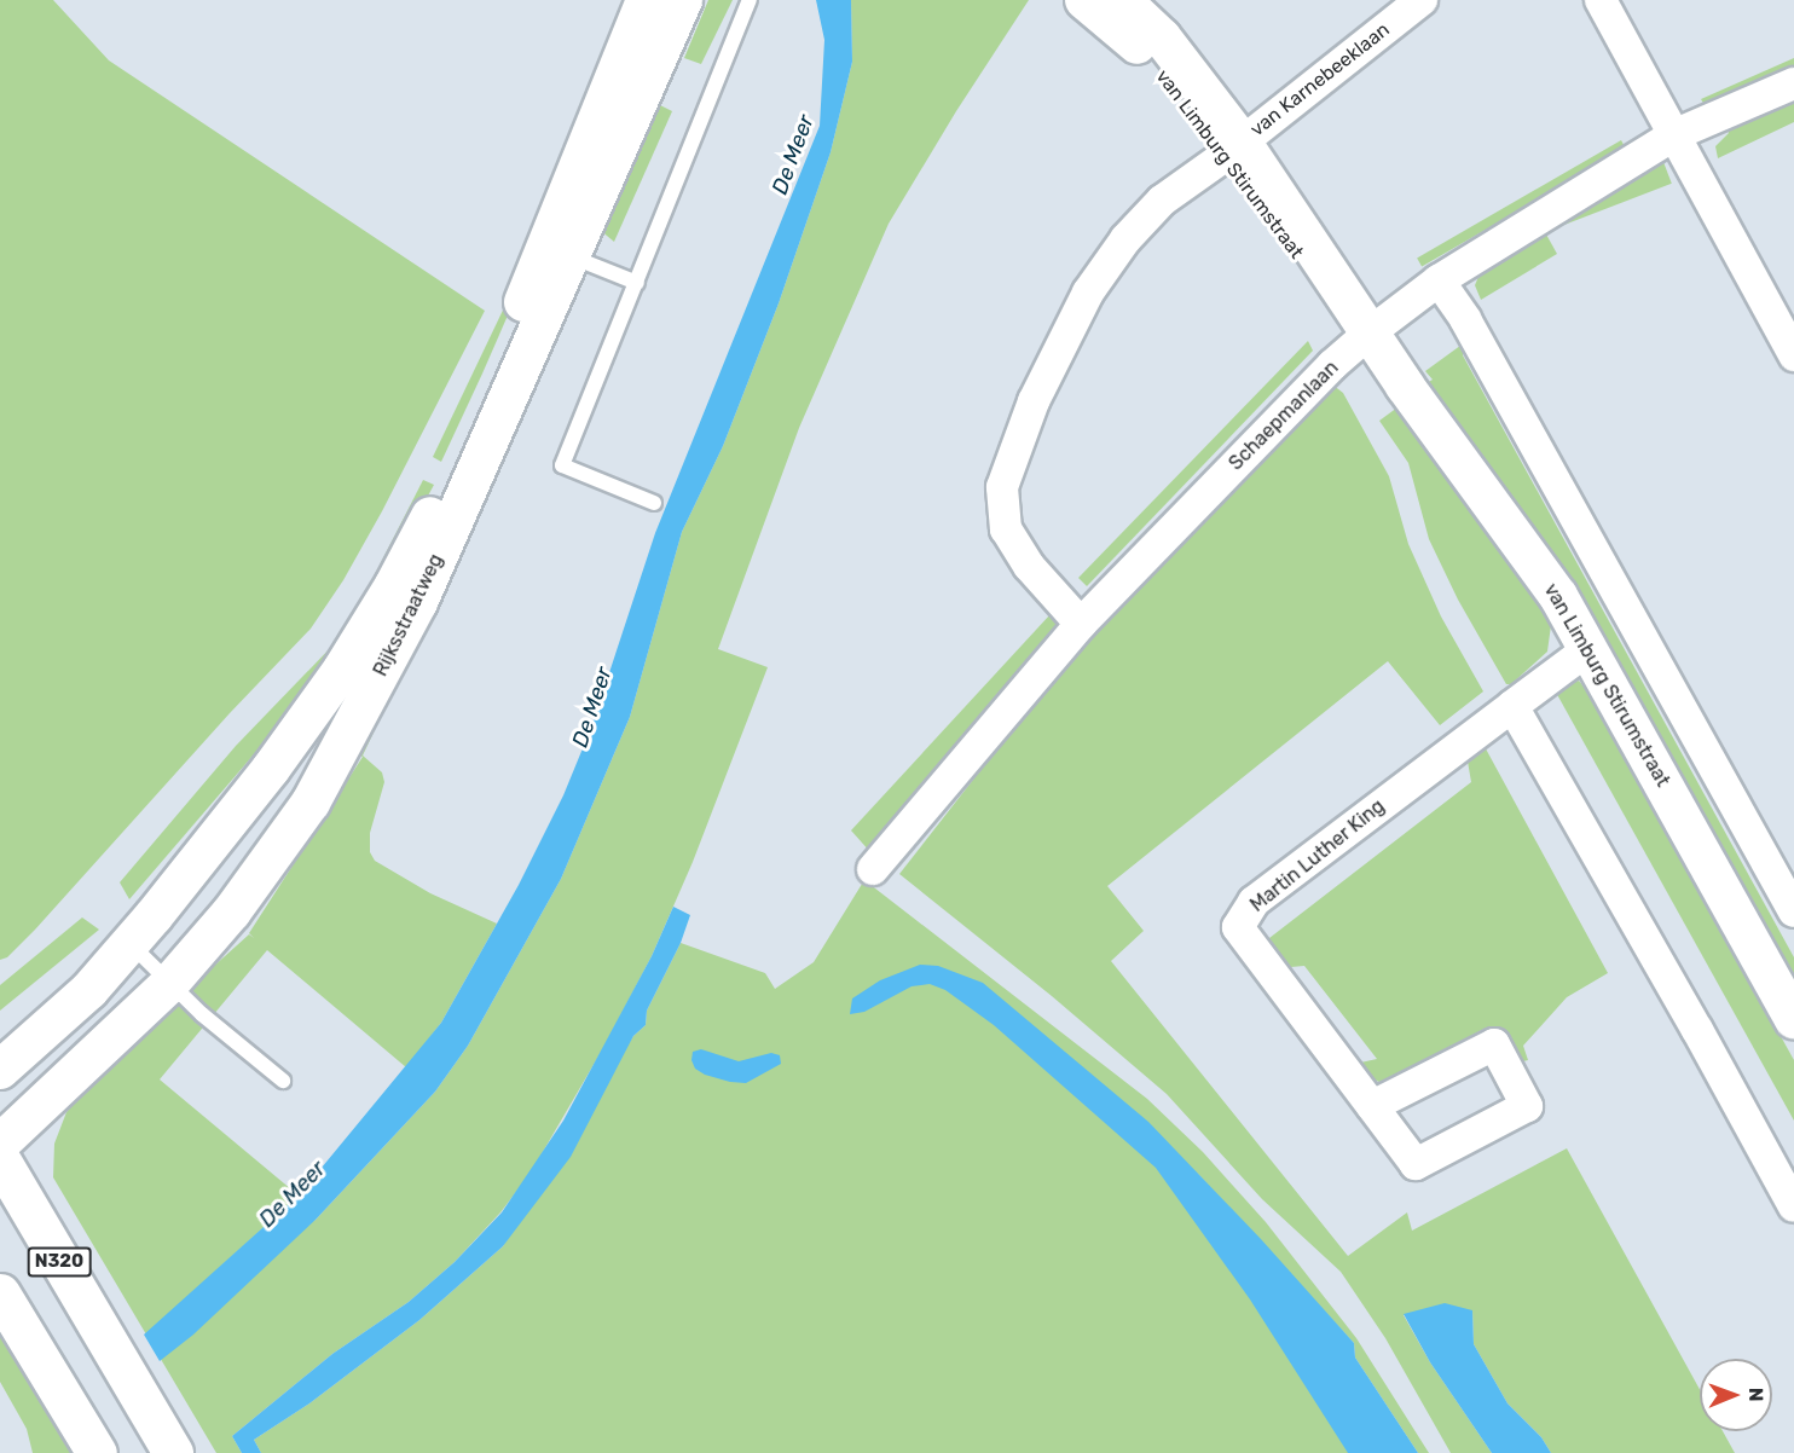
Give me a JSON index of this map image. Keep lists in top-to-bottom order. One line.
{"streets":{"highway":["N320"],"street":["van Karnebeeklaan","van Limburg Stirumstraat","Schaepmanlaan","Rijksstraatweg","Martin Luther King"]},"crossings":[["van Karnebeeklaan","van Limburg Stirumstraat"],["van Karnebeeklaan","Schaepmanlaan"],["van Limburg Stirumstraat","Schaepmanlaan"],["van Limburg Stirumstraat","Martin Luther King"]],"water":["De Meer"],"north":"right"}
